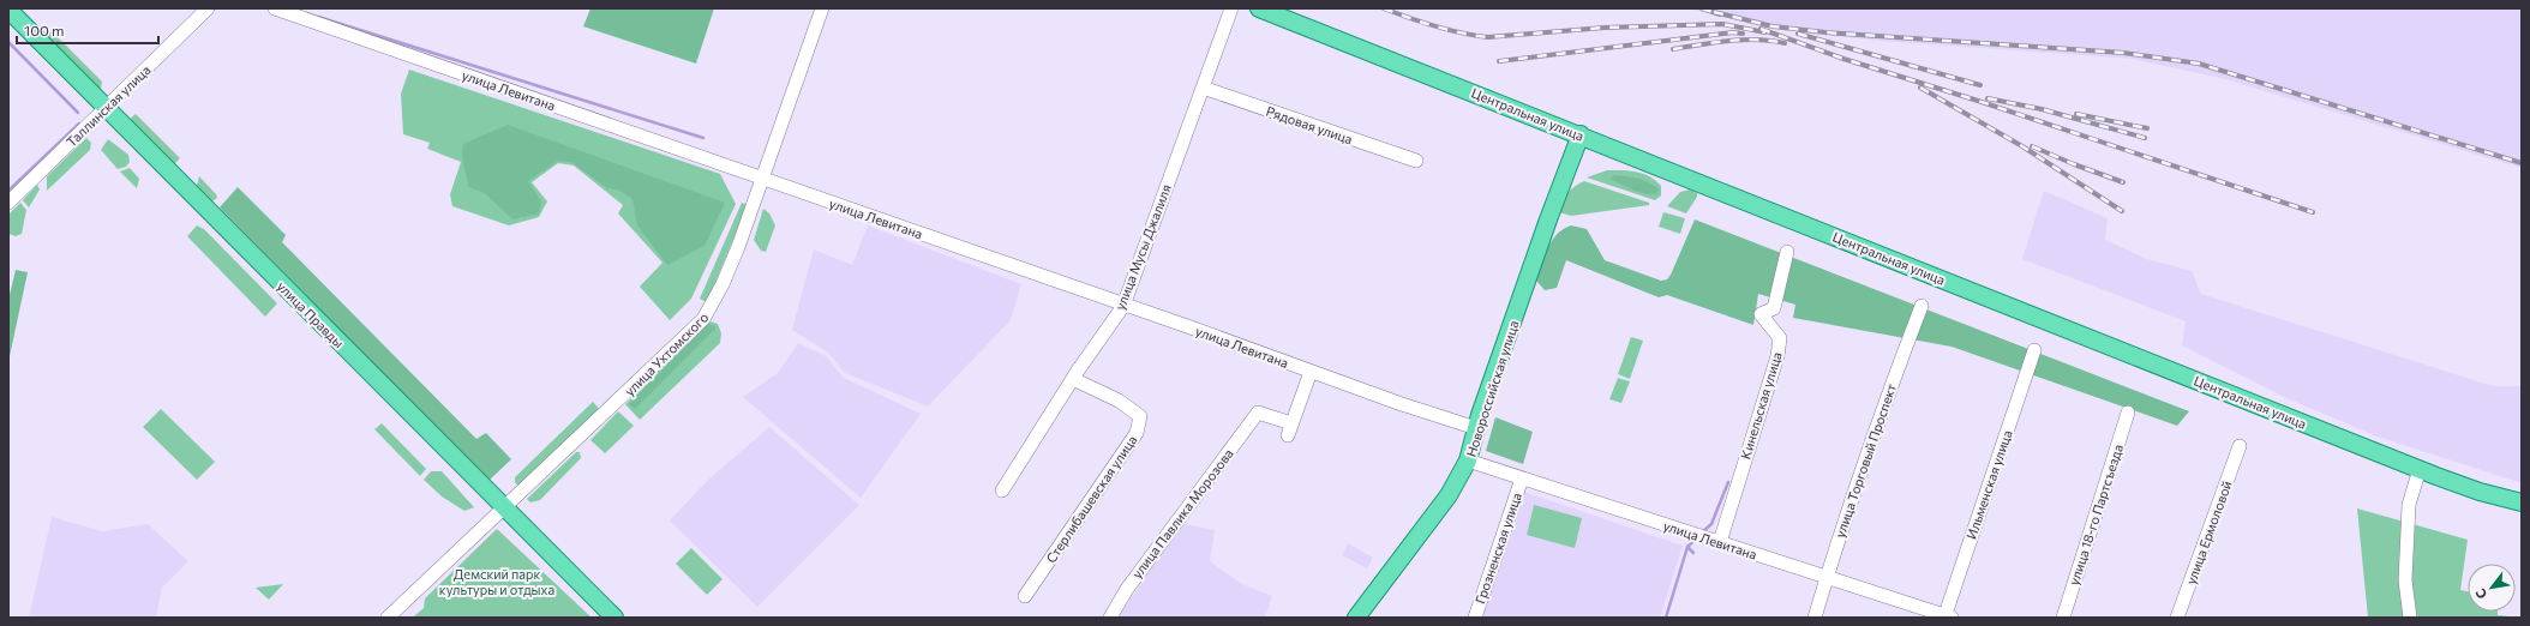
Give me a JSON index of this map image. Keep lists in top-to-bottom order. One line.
{"streets":{"main road":["Центральная улица","улица Правды","Новороссийская улица"],"street":["улица Левитана","Таллинская улица","Рядовая улица","улица Мусы Джалиля","улица Ухтомского","Кинельская улица","улица Торговый Проспект","Ильменская улица","Стерлибашевская улица","улица Павлика Морозова","улица 18-го Партсъезда","улица Ермоловой","Грозненская улица"]},"crossings":[["улица Левитана","улица Мусы Джалиля"],["улица Левитана","улица Ухтомского"],["улица Левитана","Новороссийская улица"],["улица Левитана","Кинельская улица"],["улица Левитана","улица Торговый Проспект"],["улица Левитана","Ильменская улица"],["улица Левитана","улица Павлика Морозова"],["улица Левитана","Грозненская улица"],["Таллинская улица","улица Правды"],["Центральная улица","Новороссийская улица"],["Рядовая улица","улица Мусы Джалиля"],["улица Мусы Джалиля","Стерлибашевская улица"],["улица Правды","улица Ухтомского"]],"parks":["Демский парк культуры и отдыха"],"scale_bar":"100 m","north":"bottom left"}
